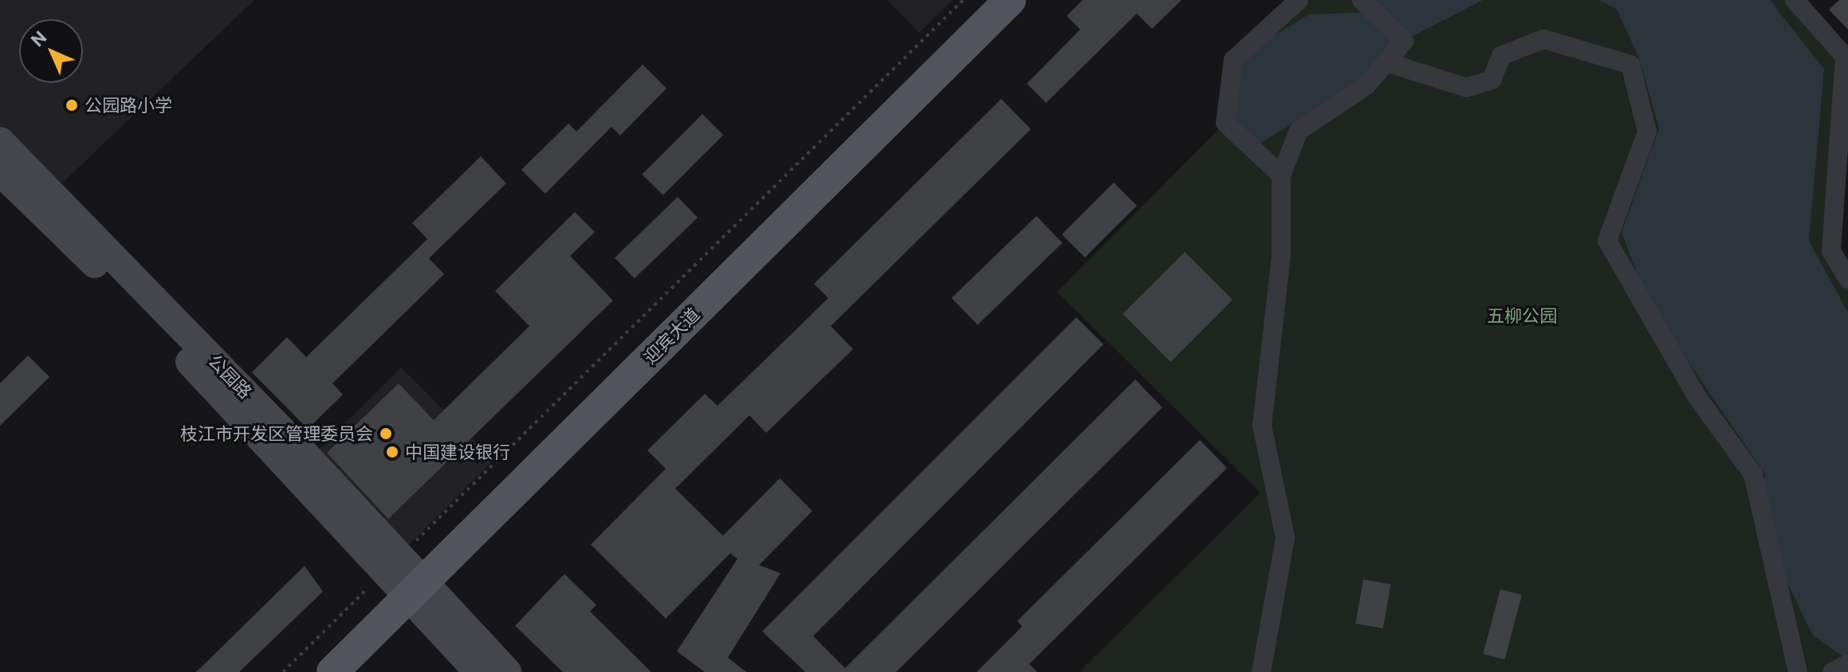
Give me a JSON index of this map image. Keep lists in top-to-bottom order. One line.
{"streets":{"main road":["迎宾大道"],"street":["公园路"]},"crossings":[["迎宾大道","公园路"]],"parks":["五柳公园"],"places":["公园路小学","枝江市开发区管理委员会","中国建设银行"],"north":"top left"}
